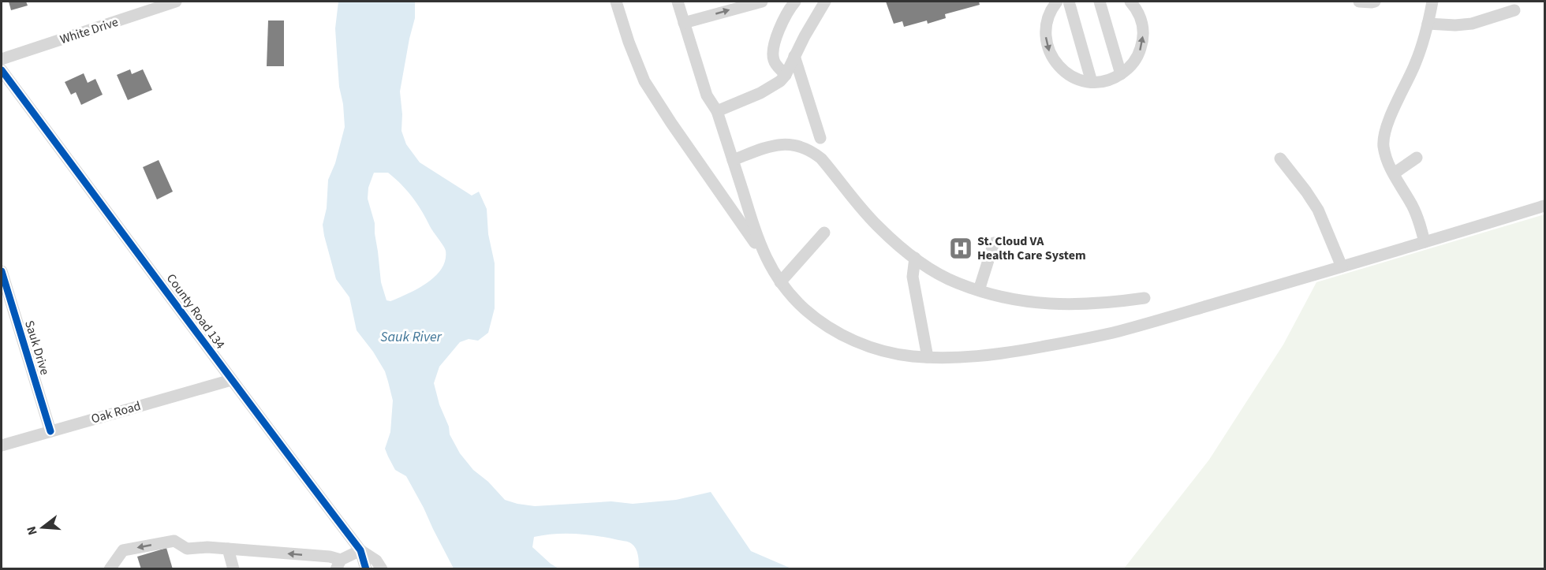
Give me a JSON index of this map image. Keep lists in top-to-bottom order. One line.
{"streets":{"street":["White Drive","County Road 134","Sauk Drive","Oak Road"]},"crossings":[["County Road 134","Oak Road"],["Sauk Drive","Oak Road"]],"water":["Sauk River"],"places":{"hospital":["St. Cloud VA Health Care System"]},"north":"left"}
